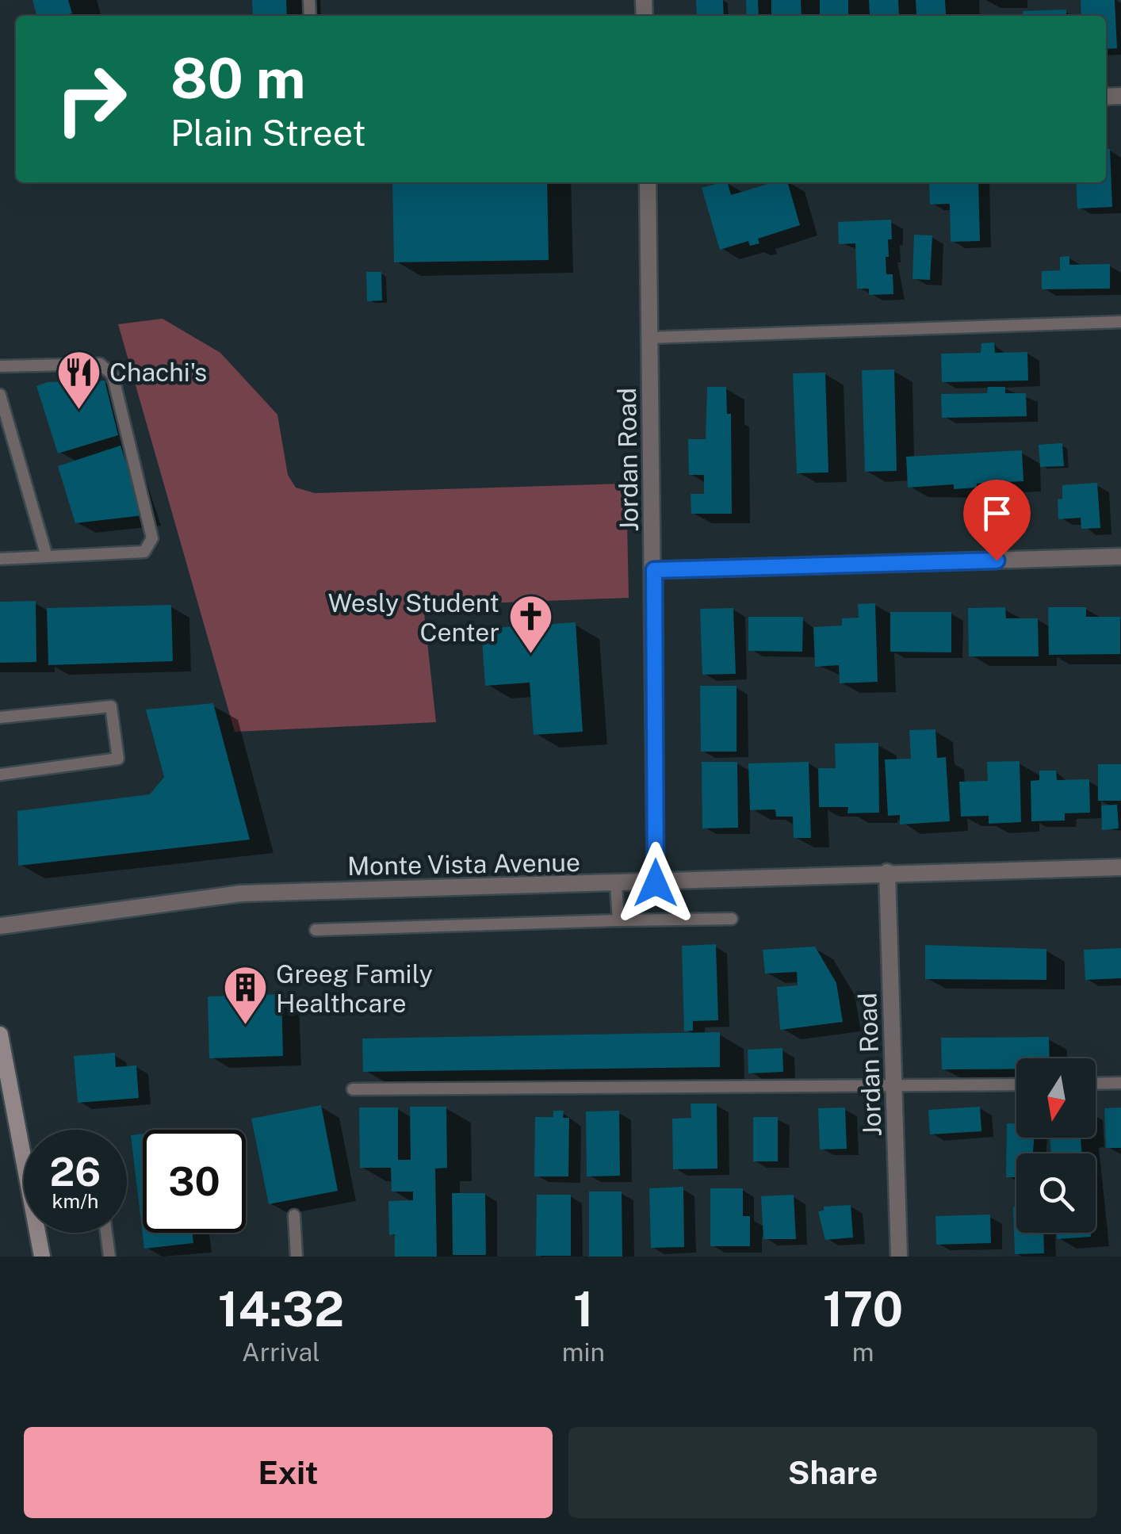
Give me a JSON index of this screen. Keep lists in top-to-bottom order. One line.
{"streets":{"street":["Jordan Road","Monte Vista Avenue"]},"crossings":[["Jordan Road","Monte Vista Avenue"]],"places":{"restaurant":["Chachi's"],"church":["Wesly Student Center"],"building":["Greeg Family Healthcare"]},"north":"bottom","page":{"turn":["80 m","Plain Street"],"speed":"26 km/h","limit":"30","eta":["14:32","Arrival","1","min","170","m"],"buttons":["Exit","Share"]}}
